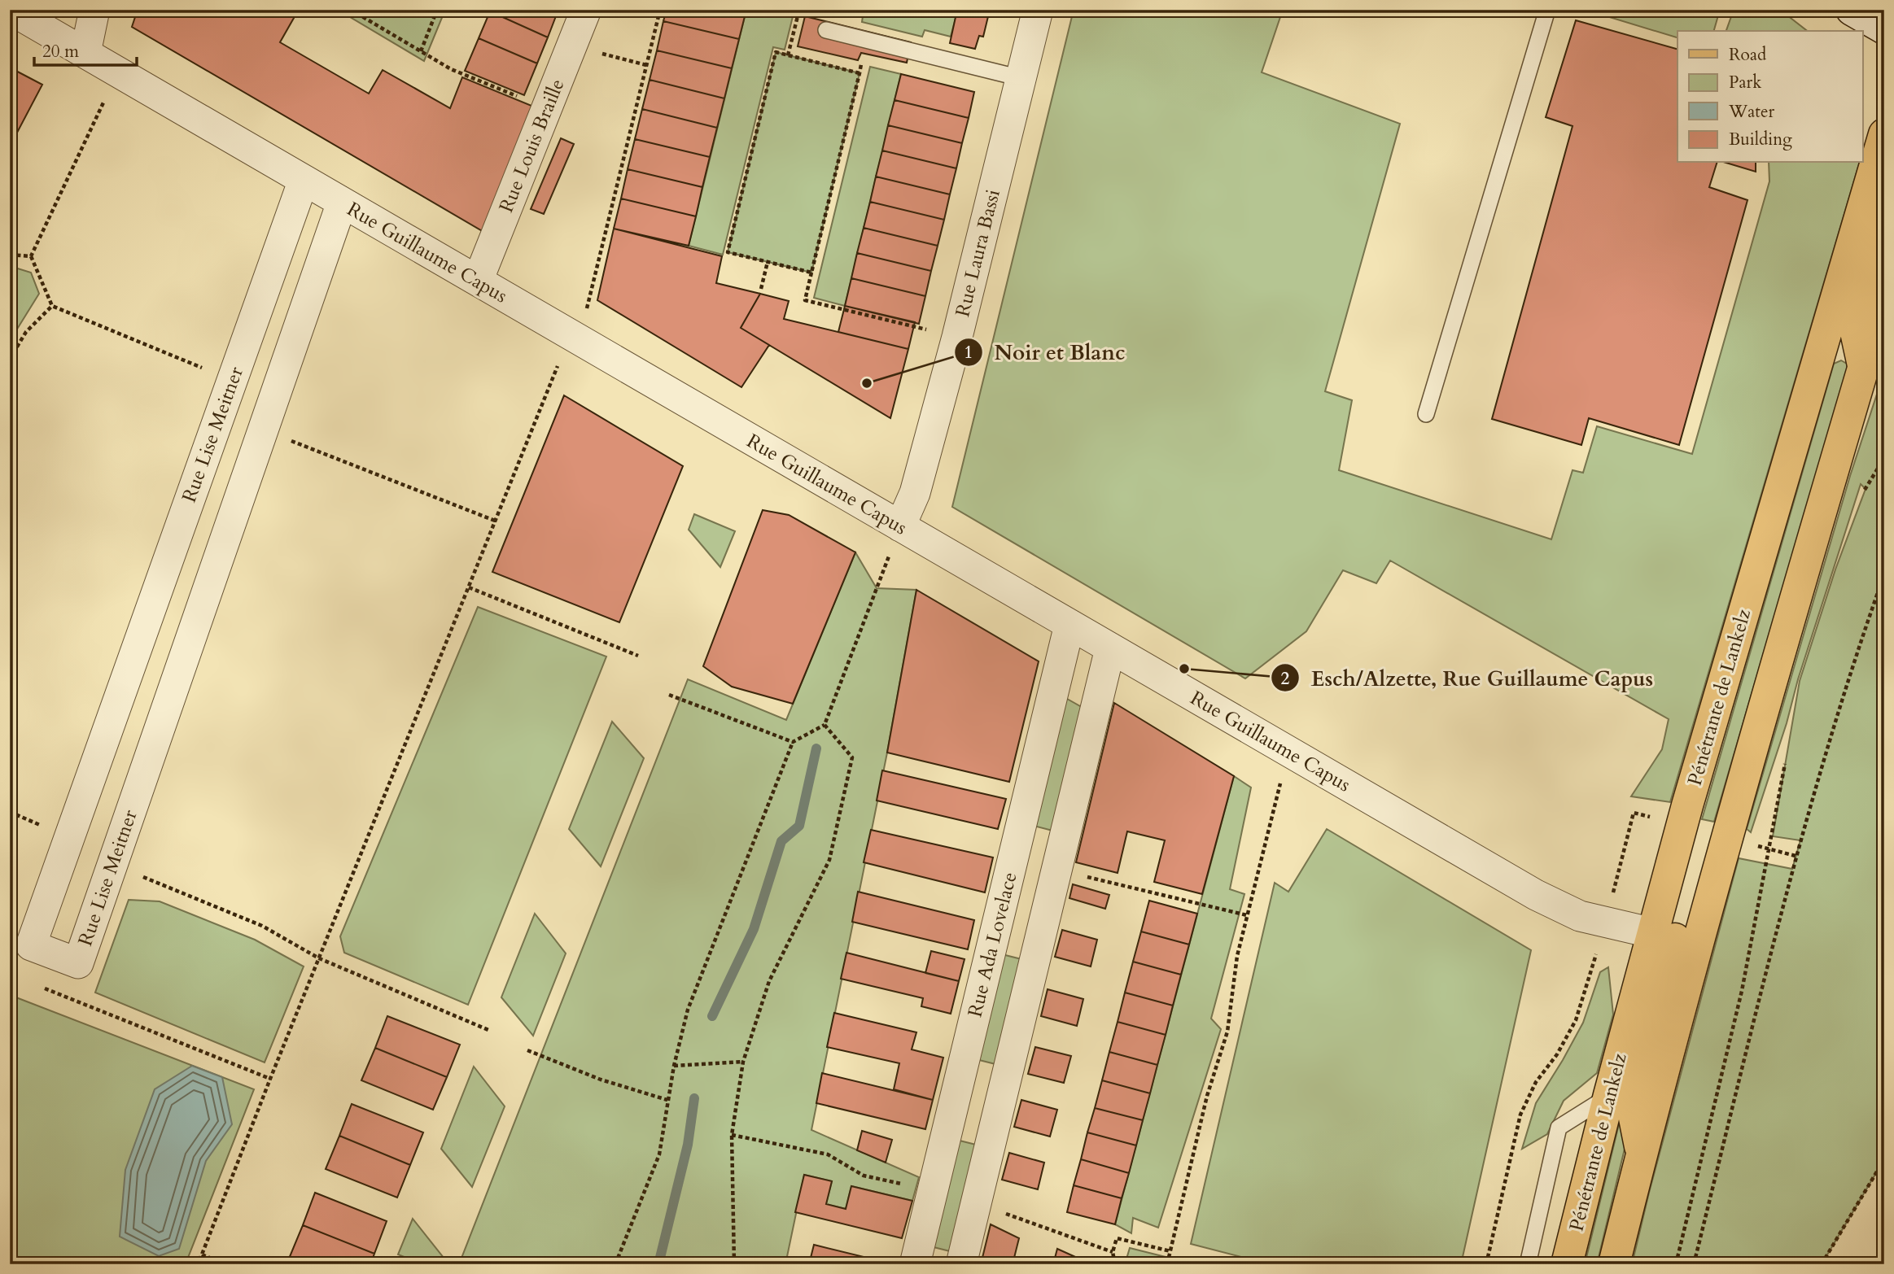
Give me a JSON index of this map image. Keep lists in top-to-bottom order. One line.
{"streets":{"main road":["Pénétrante de Lankelz"],"street":["Rue Louis Braille","Rue Guillaume Capus","Rue Laura Bassi","Rue Lise Meitner","Rue Ada Lovelace"]},"crossings":[["Rue Louis Braille","Rue Guillaume Capus"],["Rue Guillaume Capus","Rue Laura Bassi"],["Rue Guillaume Capus","Rue Lise Meitner"],["Rue Guillaume Capus","Pénétrante de Lankelz"],["Rue Guillaume Capus","Rue Ada Lovelace"]],"places":["Noir et Blanc","Esch/Alzette, Rue Guillaume Capus"],"legend":["Road","Park","Water","Building"],"scale_bar":"20 m"}
